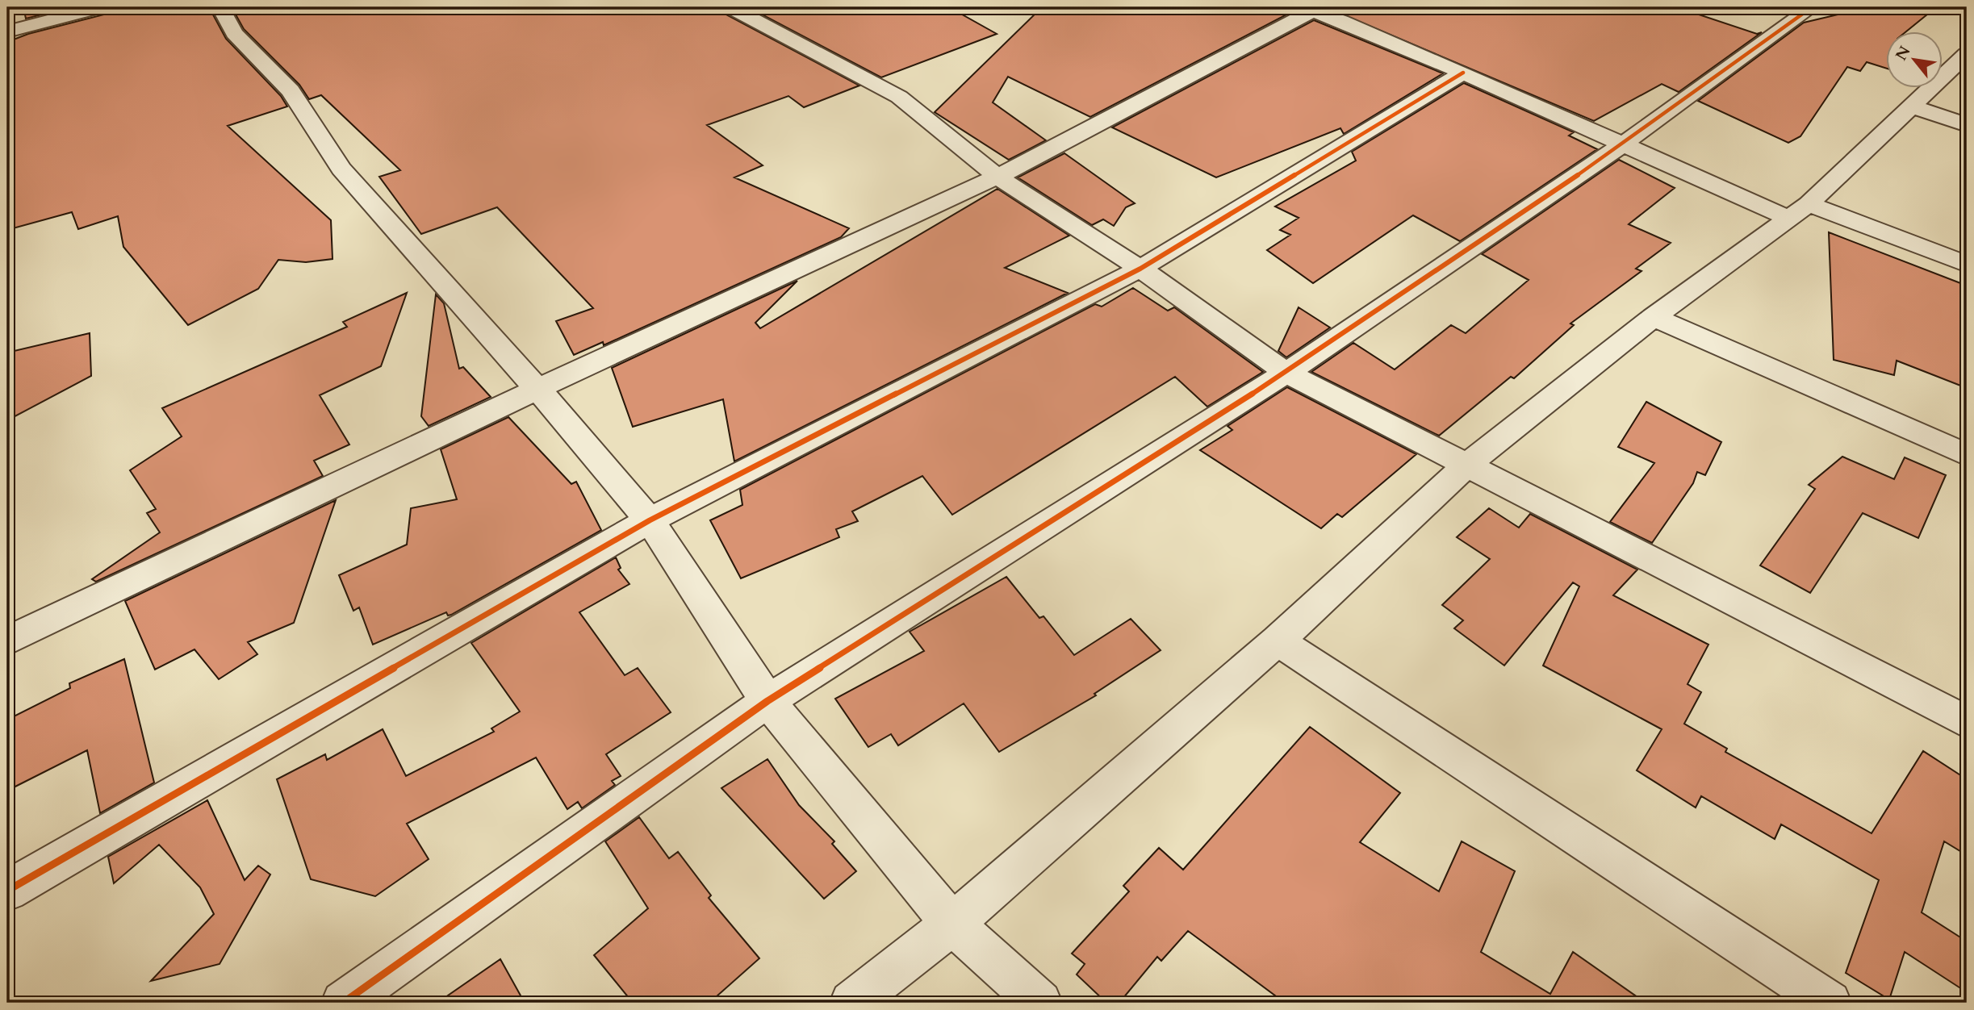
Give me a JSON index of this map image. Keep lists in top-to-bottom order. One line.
{"north":"top left"}
